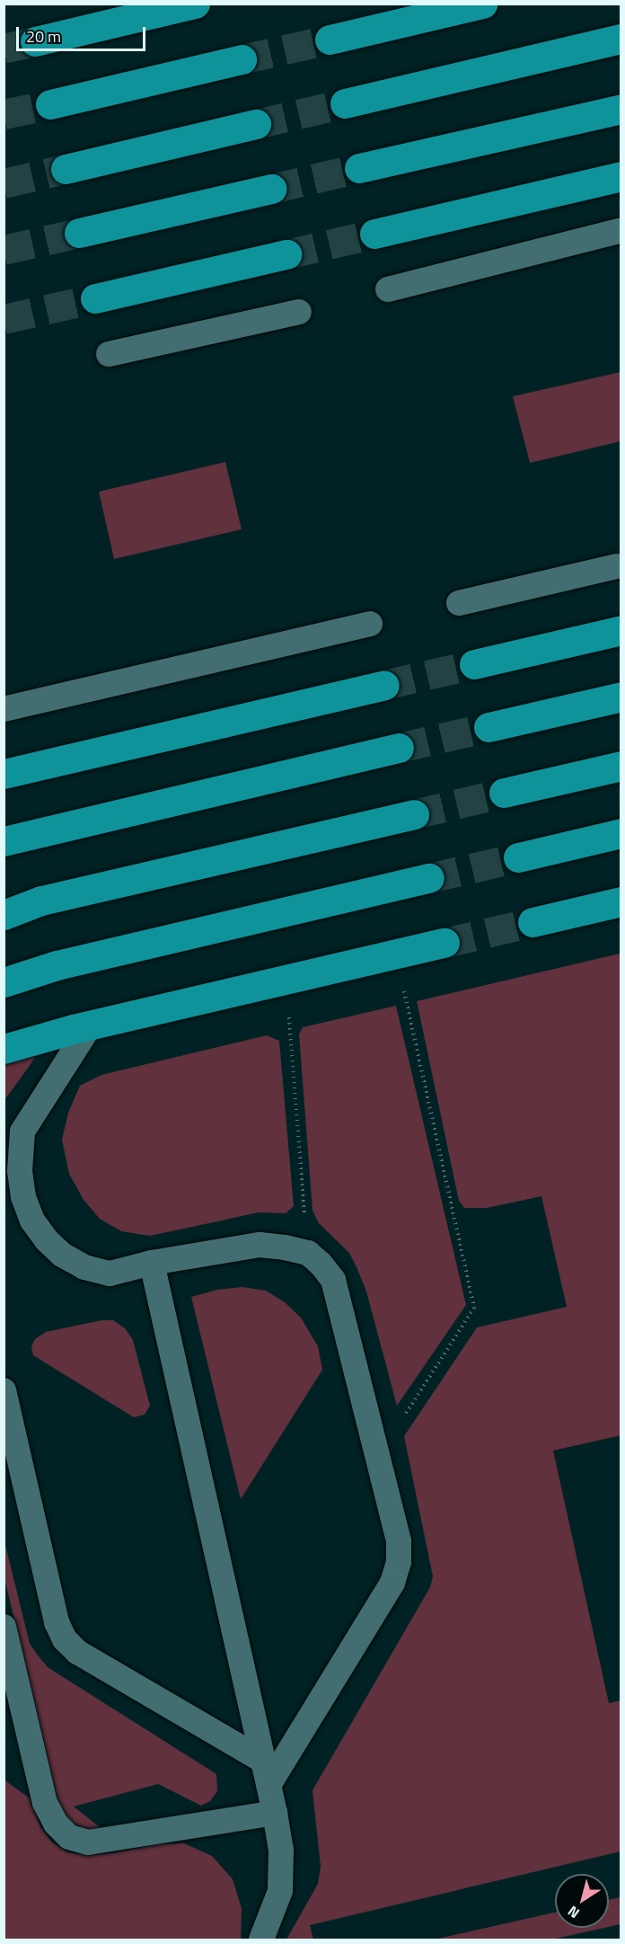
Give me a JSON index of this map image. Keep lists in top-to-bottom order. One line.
{"scale_bar":"20 m","north":"bottom left"}
